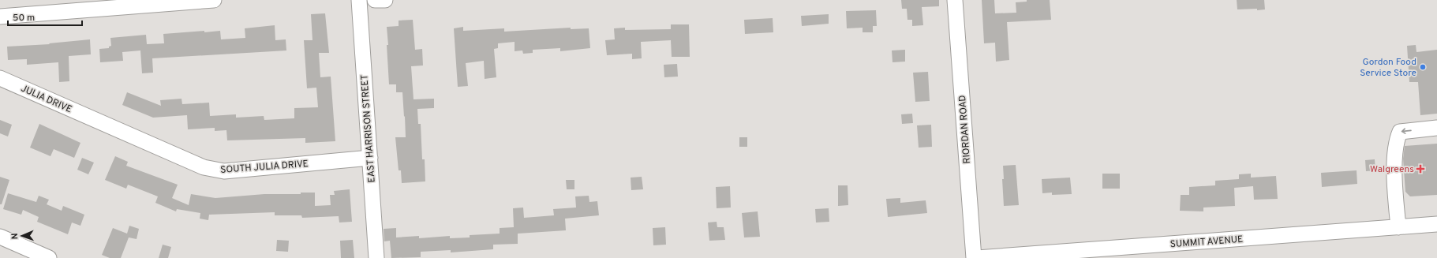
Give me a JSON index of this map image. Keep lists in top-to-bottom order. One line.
{"streets":{"street":["JULIA DRIVE","EAST HARRISON STREET","RIORDAN ROAD","SOUTH JULIA DRIVE","SUMMIT AVENUE"]},"crossings":[["JULIA DRIVE","SOUTH JULIA DRIVE"],["EAST HARRISON STREET","SOUTH JULIA DRIVE"]],"places":{"other":["Gordon Food Service Store"],"health":["Walgreens"]},"scale_bar":"50 m","north":"left"}
